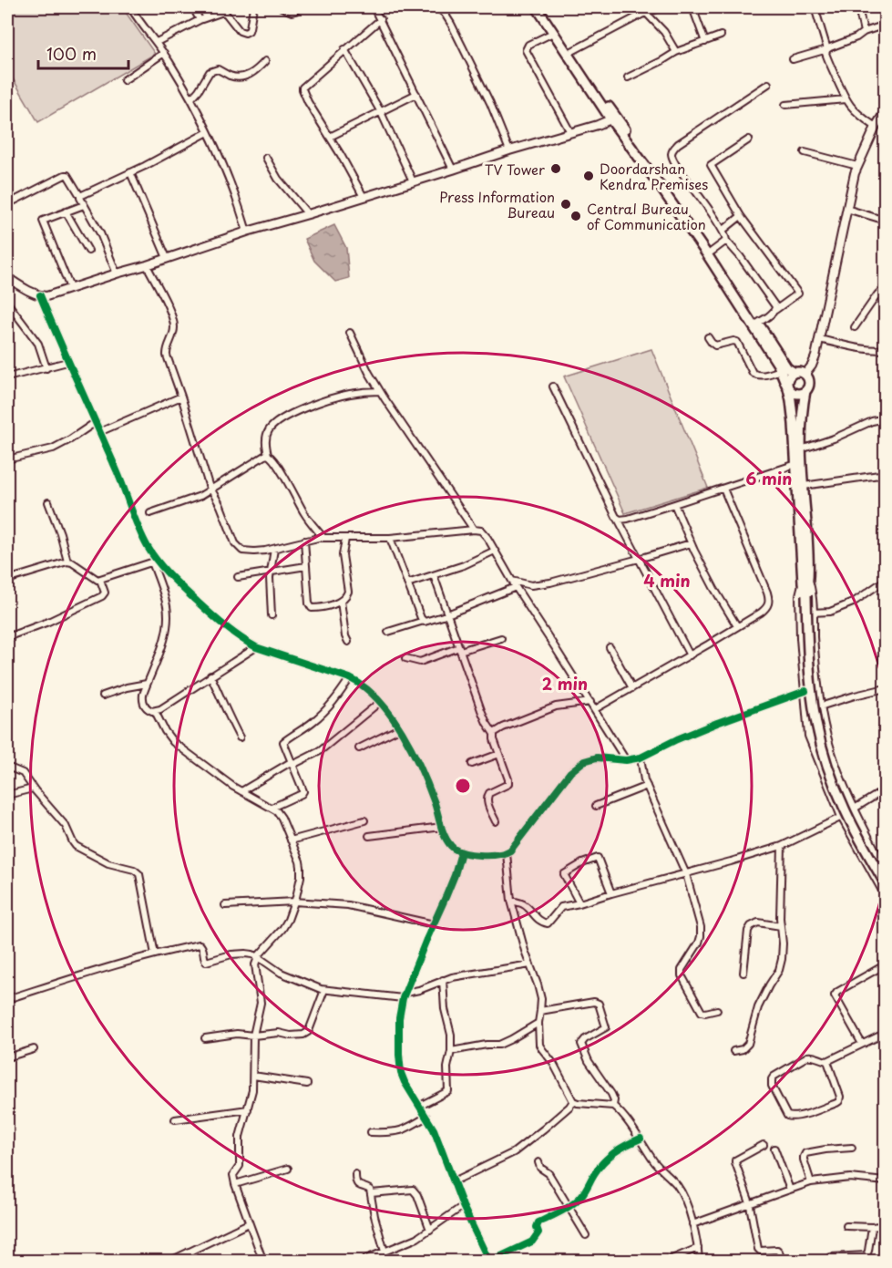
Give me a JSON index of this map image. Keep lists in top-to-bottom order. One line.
{"places":["TV Tower","Doordarshan Kendra Premises","Press Information Bureau","Central Bureau of Communication"],"scale_bar":"100 m","rings":["6 min","4 min","2 min"]}
